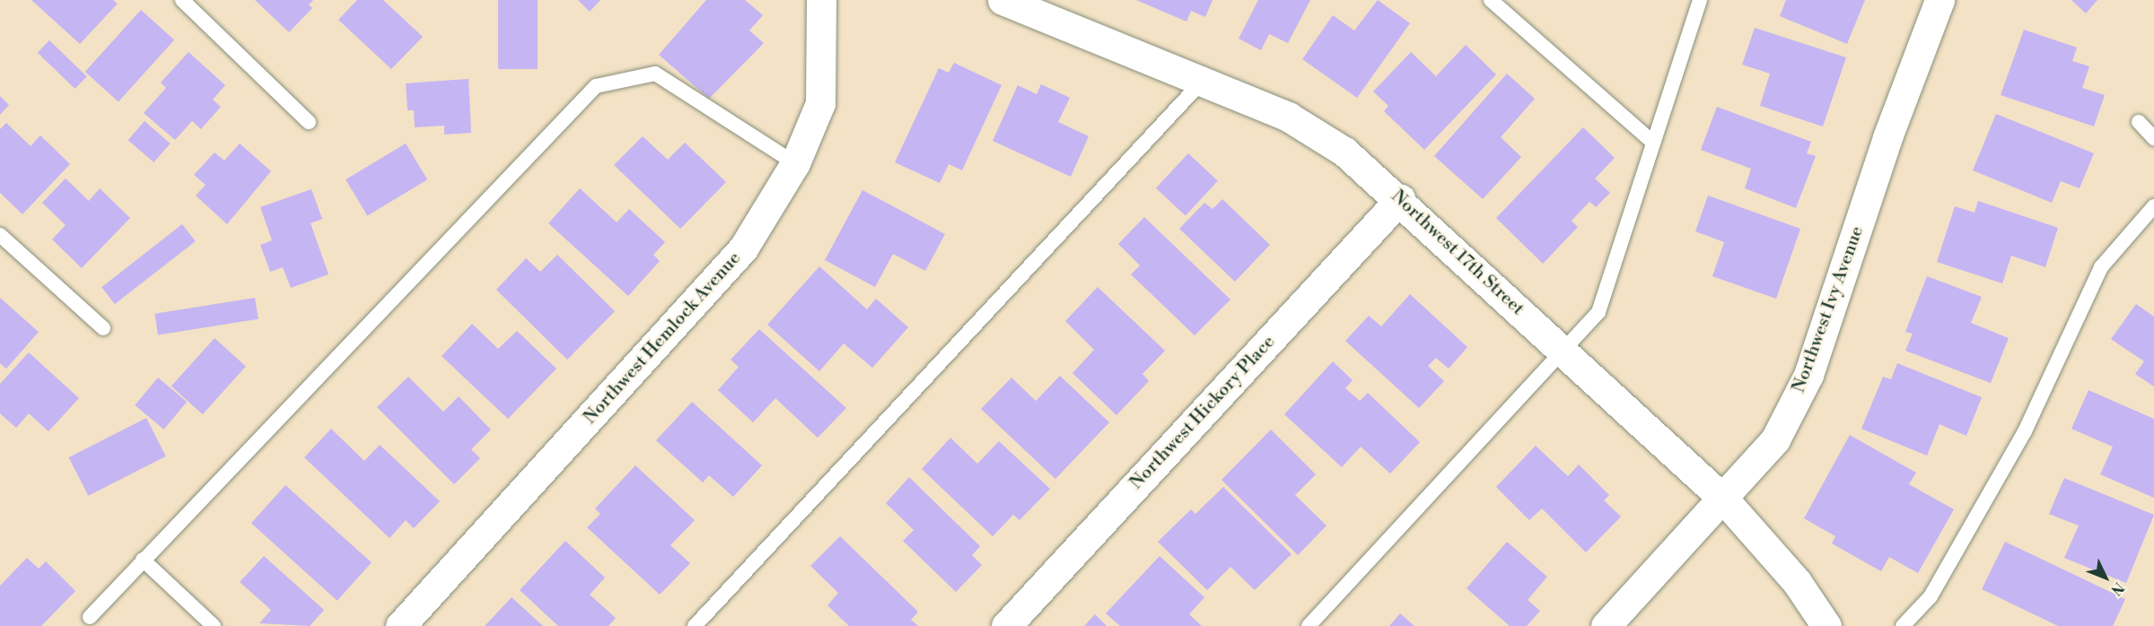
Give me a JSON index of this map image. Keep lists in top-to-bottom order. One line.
{"streets":{"street":["Northwest 17th Street","Northwest Ivy Avenue","Northwest Hemlock Avenue","Northwest Hickory Place"]},"crossings":[["Northwest 17th Street","Northwest Ivy Avenue"],["Northwest 17th Street","Northwest Hickory Place"]],"north":"bottom right"}
